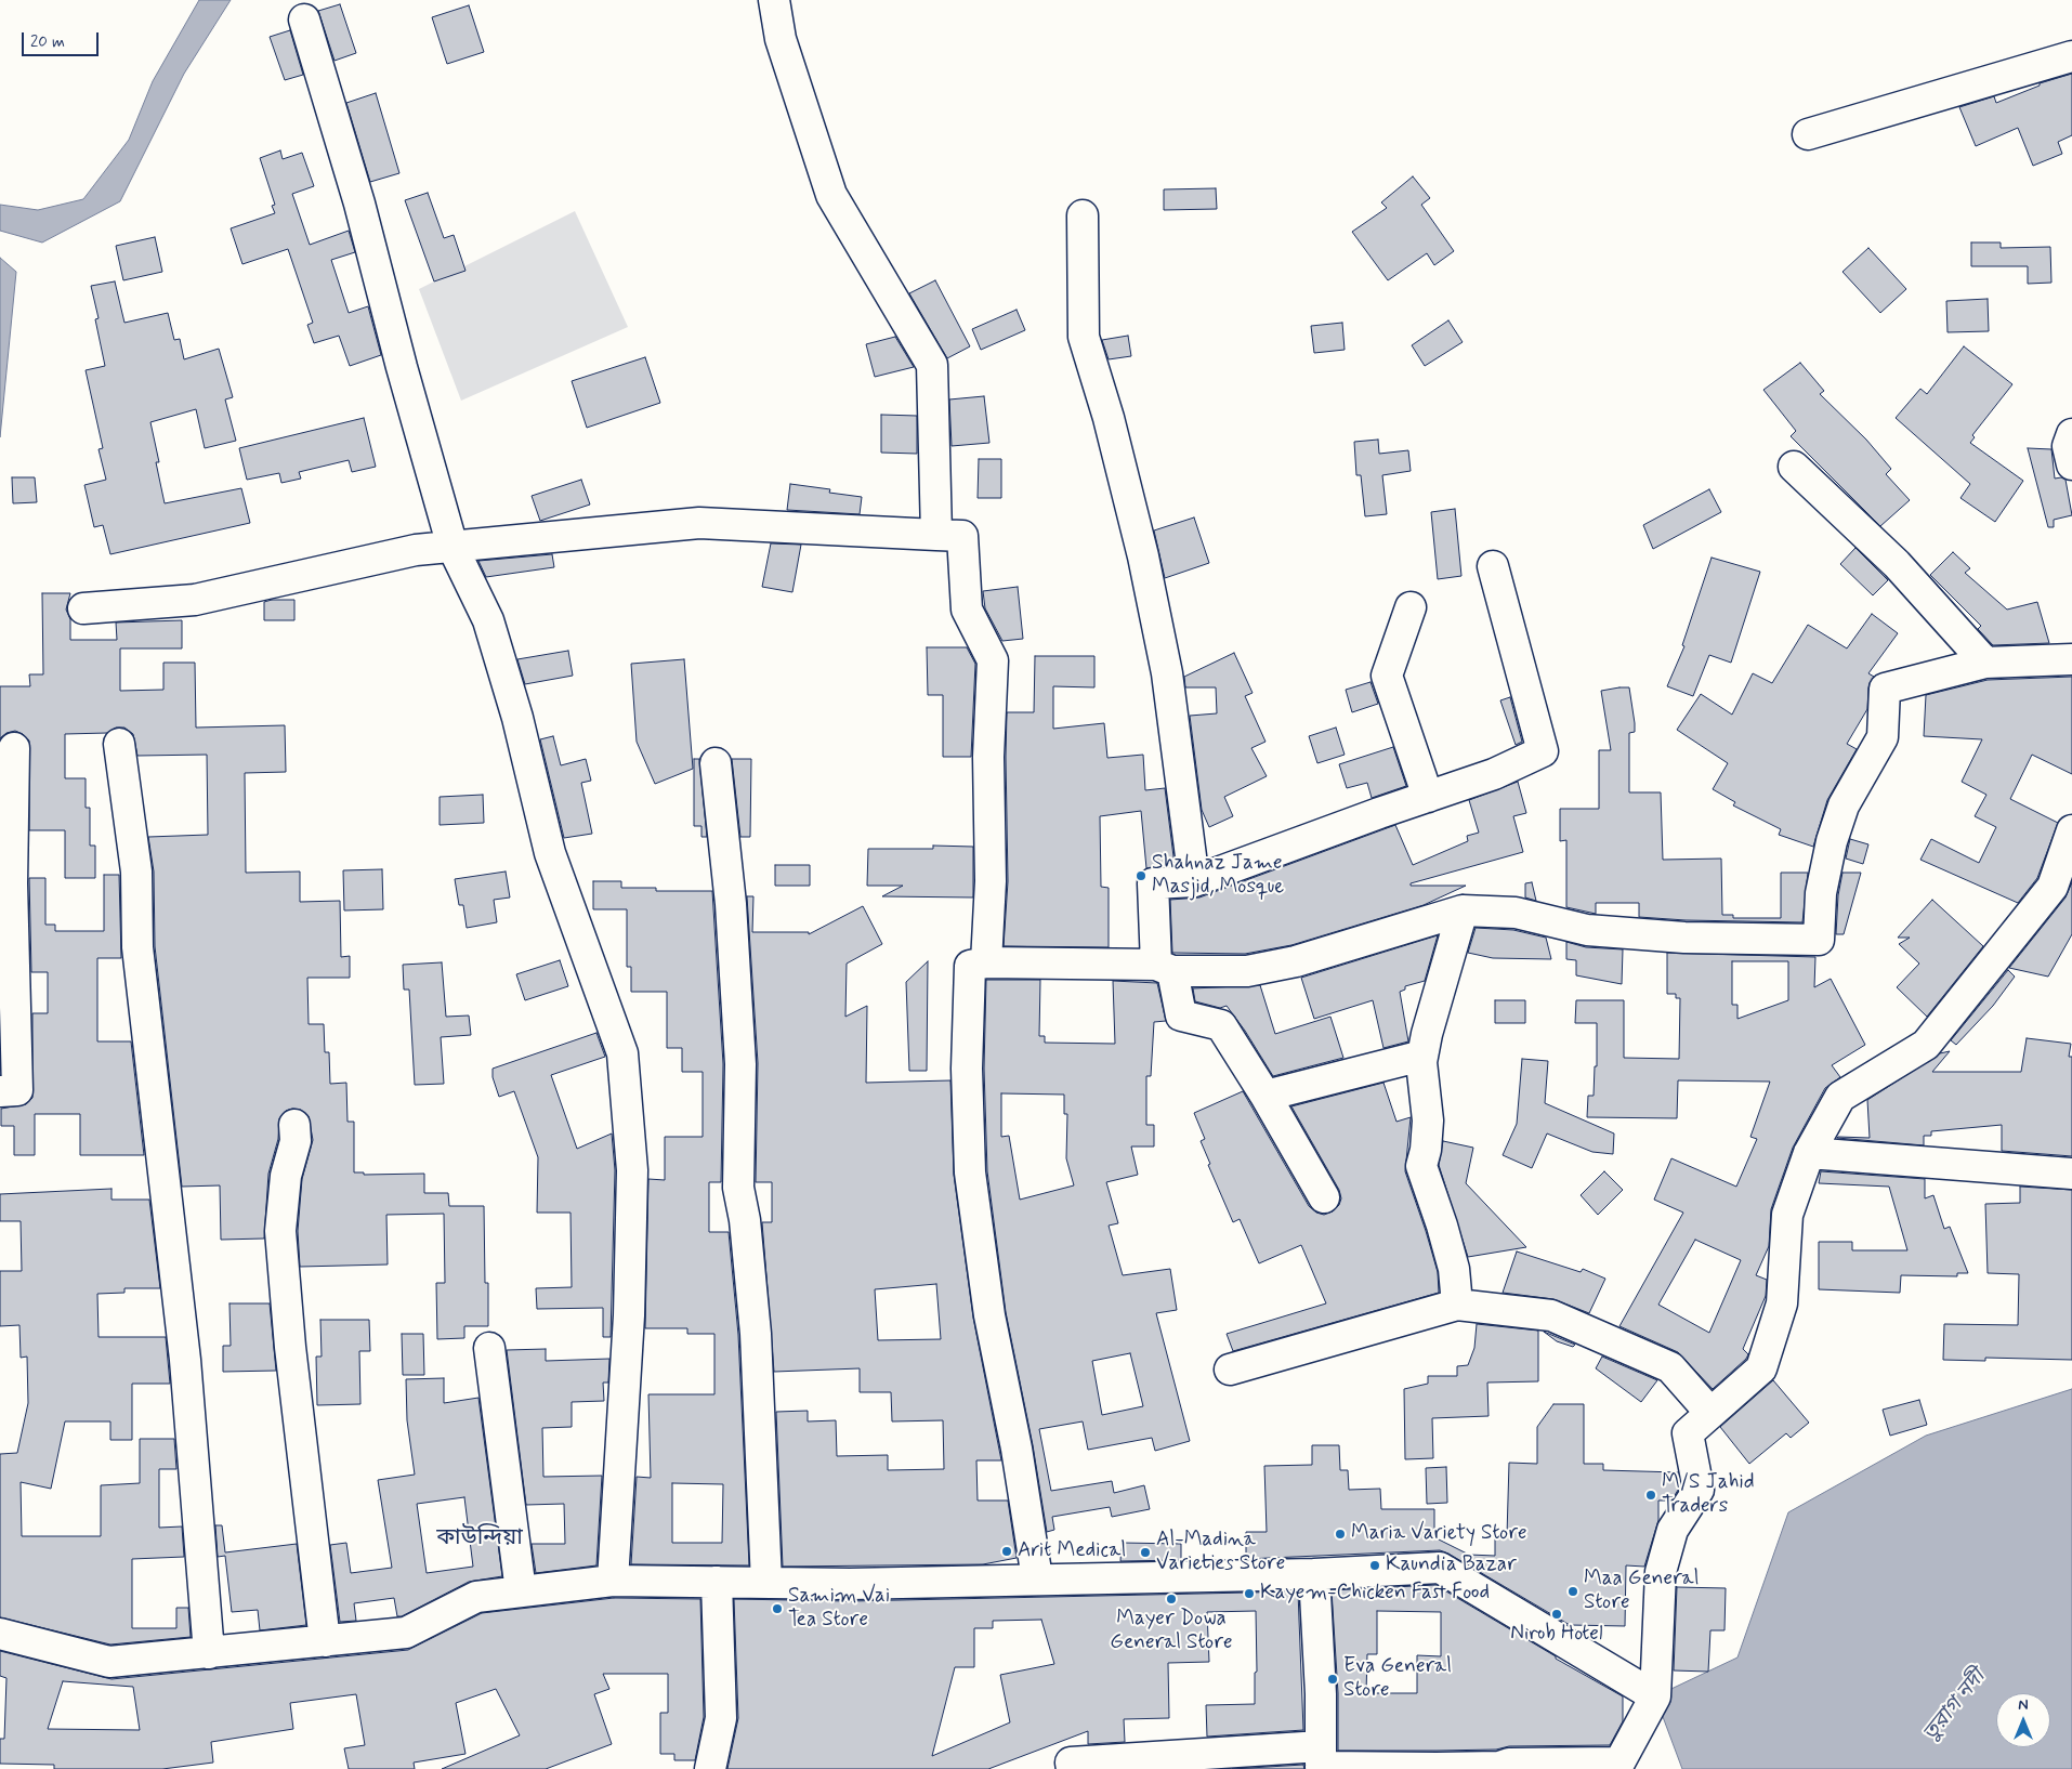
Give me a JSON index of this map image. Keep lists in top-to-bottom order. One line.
{"districts":["কাউন্দিয়া"],"water":["তুরাগ নদী"],"places":["Shahnaz Jame Masjid, Mosque","M/S Jahid Traders","Maria Variety Store","Arit Medical","Al-Madina Varieties Store","Kaundia Bazar","Maa General Store","Kayem-Chicken Fast Food","Mayer Dowa General Store","Samim Vai Tea Store","Nirob Hotel","Eva General Store"],"scale_bar":"20 m","north":"top"}
